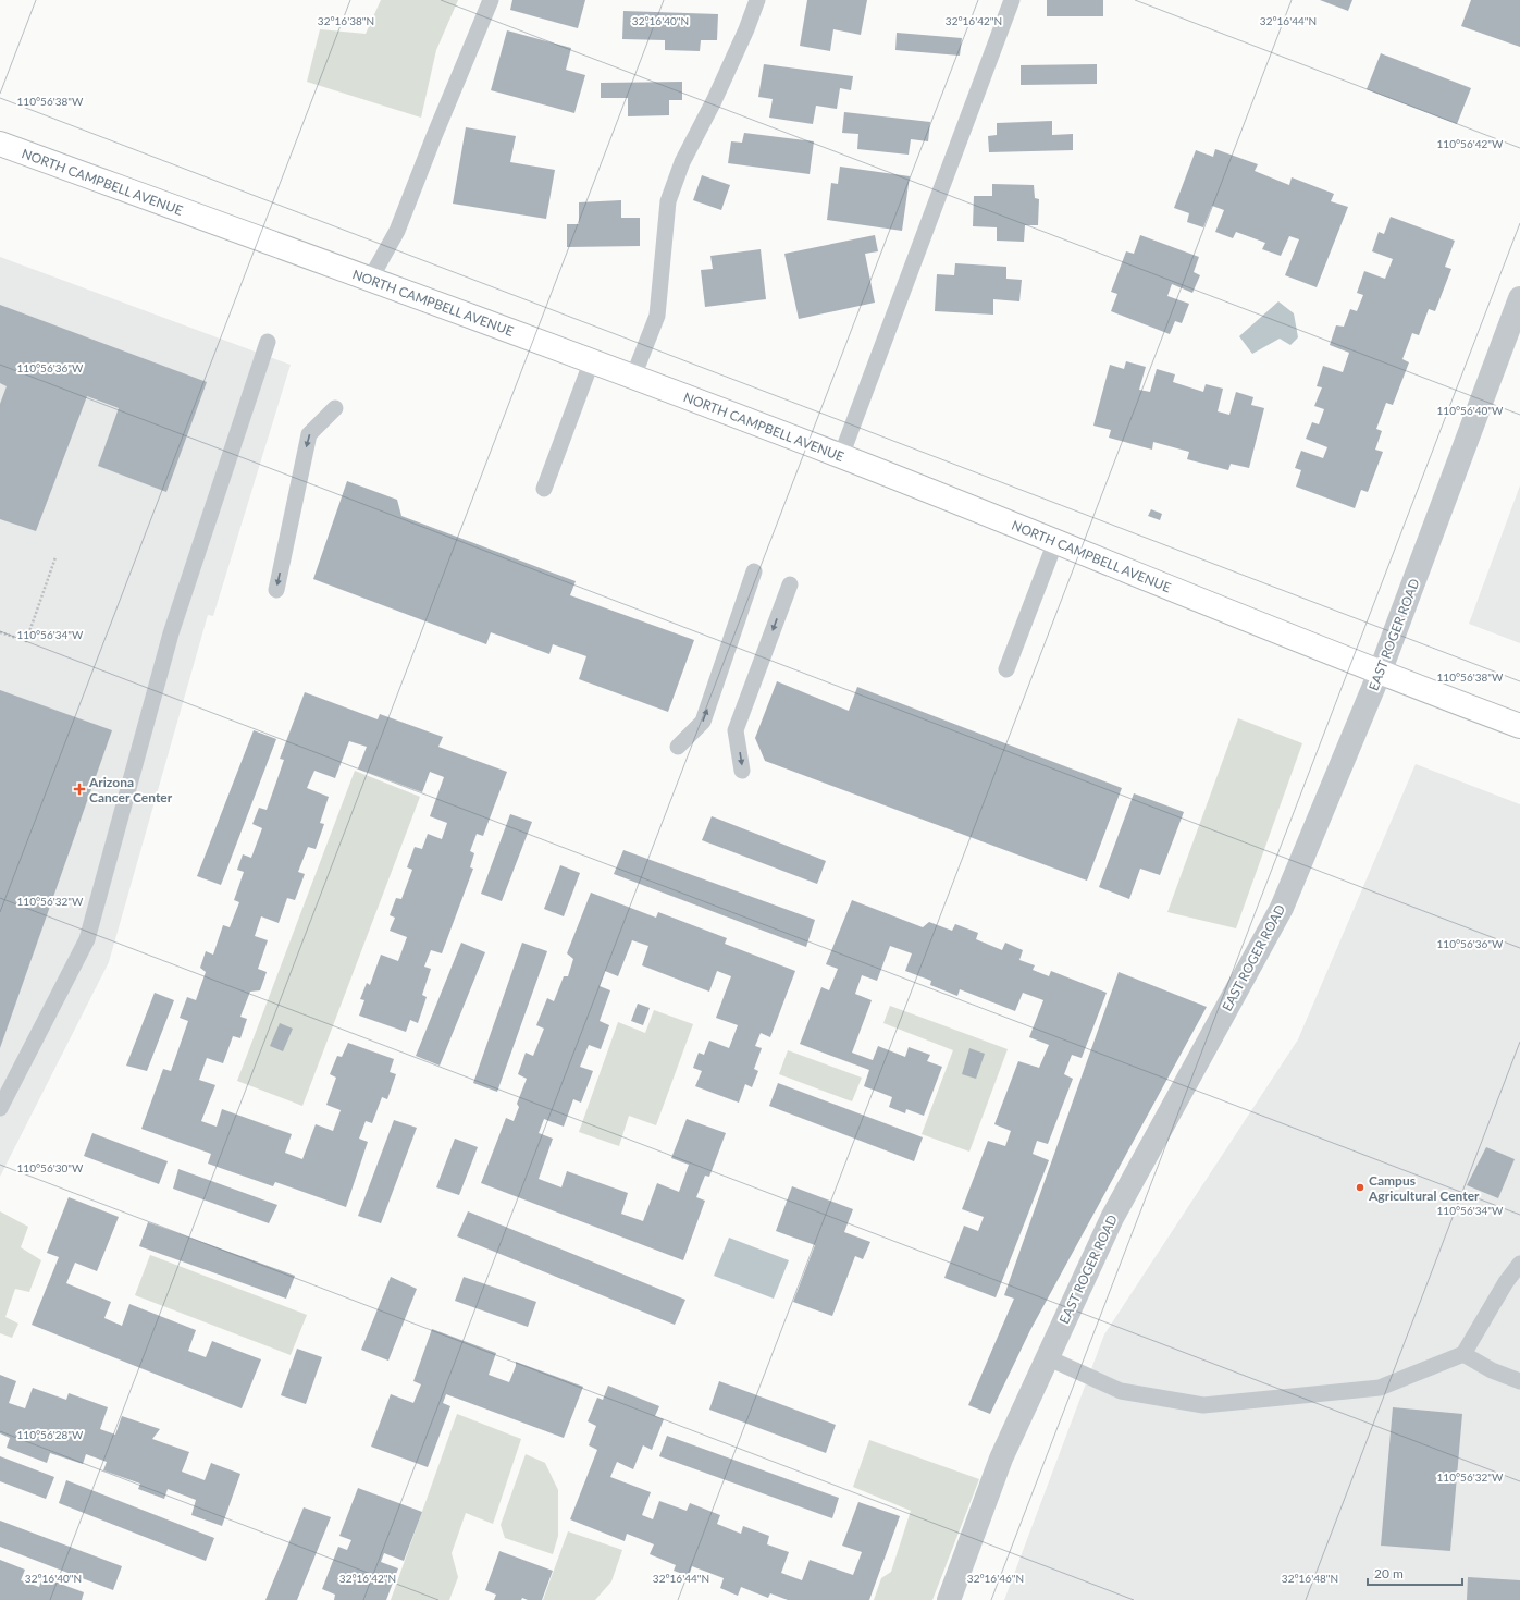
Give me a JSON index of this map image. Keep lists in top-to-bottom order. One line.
{"streets":{"main road":["NORTH CAMPBELL AVENUE"],"street":["EAST ROGER ROAD"]},"crossings":[["NORTH CAMPBELL AVENUE","EAST ROGER ROAD"]],"places":{"health":["Arizona Cancer Center"],"other":["Campus Agricultural Center"]},"scale_bar":"20 m","coordinates":["32°16'38\"N","32°16'40\"N","32°16'42\"N","32°16'44\"N","110°56'38\"W","110°56'42\"W","110°56'36\"W","110°56'40\"W","110°56'34\"W","110°56'32\"W","110°56'30\"W","110°56'28\"W","32°16'46\"N","32°16'48\"N"]}
